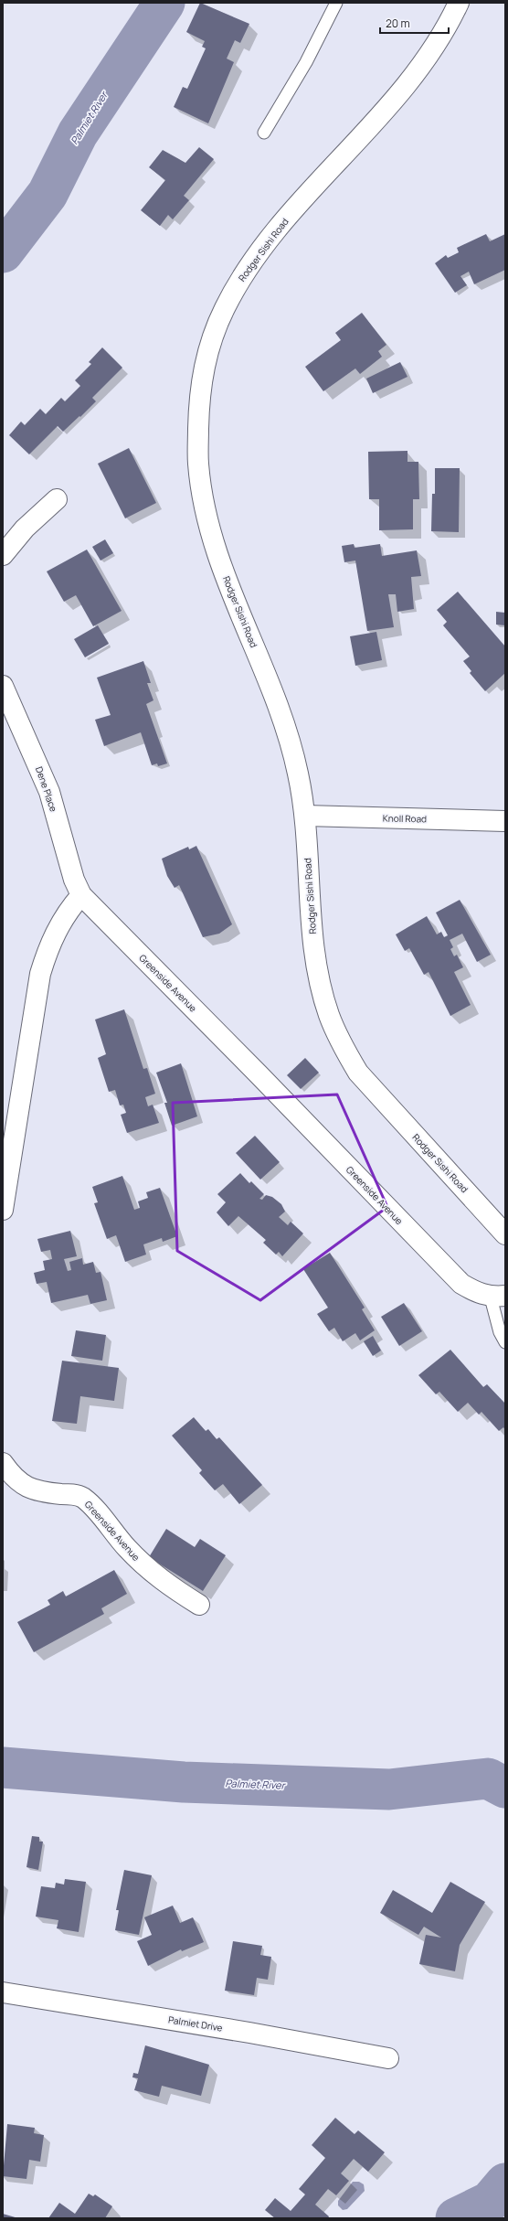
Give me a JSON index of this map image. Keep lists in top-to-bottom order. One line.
{"streets":{"street":["Rodger Sishi Road","Dene Place","Knoll Road","Greenside Avenue","Palmiet Drive"]},"crossings":[["Rodger Sishi Road","Knoll Road"],["Dene Place","Greenside Avenue"]],"water":["Palmiet River"],"scale_bar":"20 m"}
